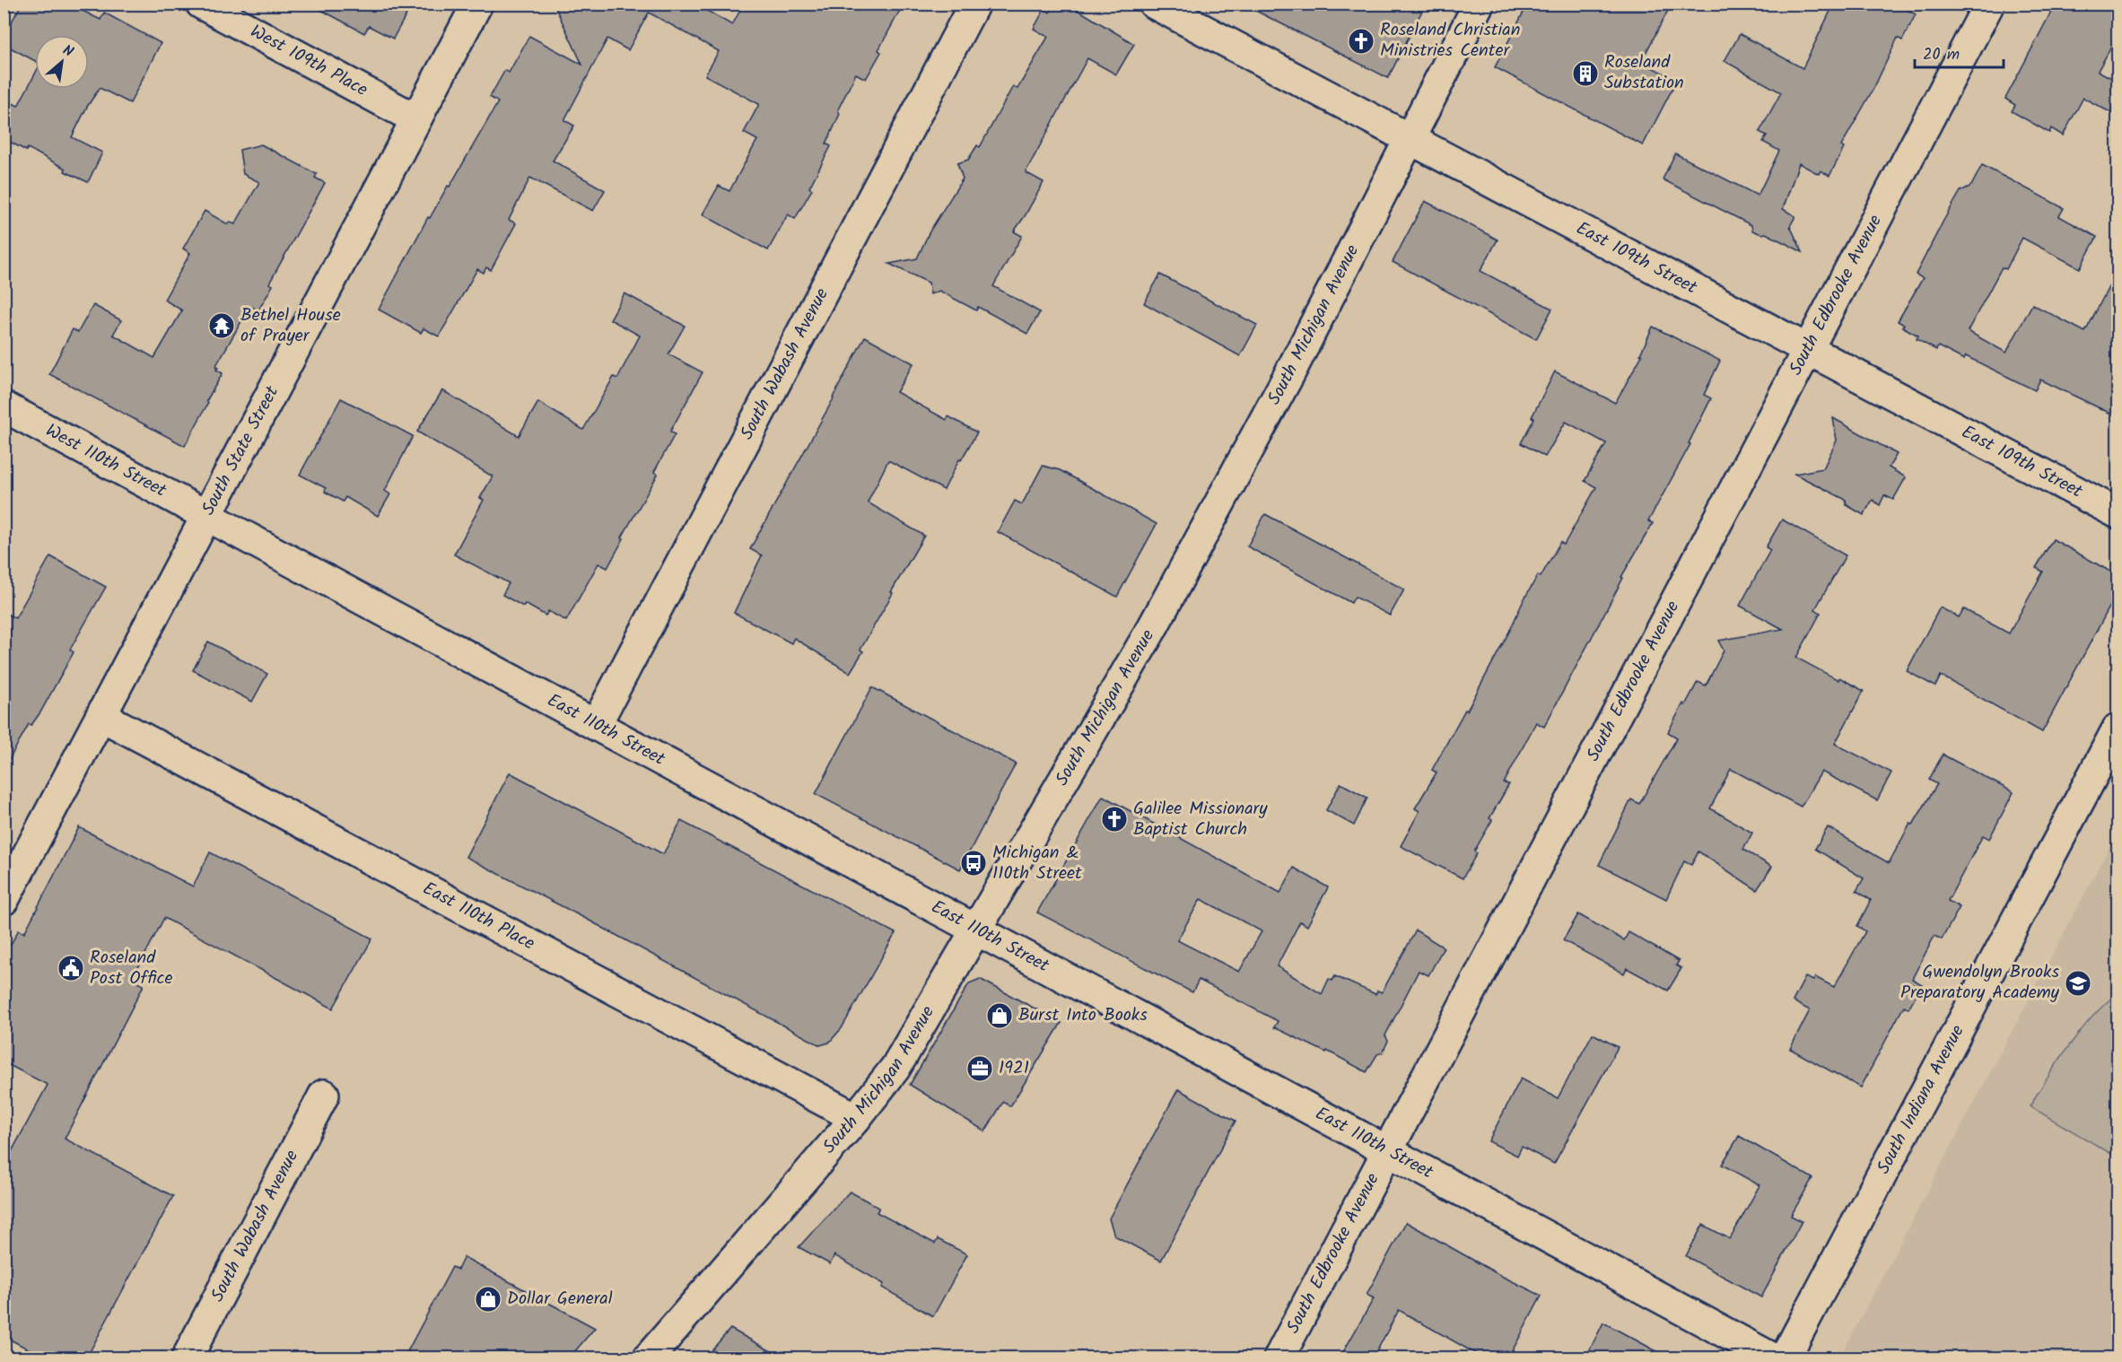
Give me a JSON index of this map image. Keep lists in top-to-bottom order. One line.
{"streets":{"street":["West 109th Place","East 109th Street","South Edbrooke Avenue","South Michigan Avenue","South Wabash Avenue","South State Street","West 110th Street","East 110th Street","East 110th Place","South Indiana Avenue"]},"crossings":[["West 109th Place","South State Street"],["East 109th Street","South Edbrooke Avenue"],["East 109th Street","South Michigan Avenue"],["South Edbrooke Avenue","East 110th Street"],["South Michigan Avenue","East 110th Street"],["South Michigan Avenue","East 110th Place"],["South Wabash Avenue","East 110th Street"],["South State Street","West 110th Street"],["South State Street","East 110th Street"],["South State Street","East 110th Place"],["West 110th Street","East 110th Street"]],"places":{"church":["Roseland Christian Ministries Center","Galilee Missionary Baptist Church"],"building":["Roseland Substation"],"temple":["Bethel House of Prayer"],"bus stop":["Michigan & 110th Street"],"public building":["Roseland Post Office"],"school or university":["Gwendolyn Brooks Preparatory Academy"],"shop":["Burst Into Books","Dollar General"],"office":["1921"]},"scale_bar":"20 m","north":"top right"}
